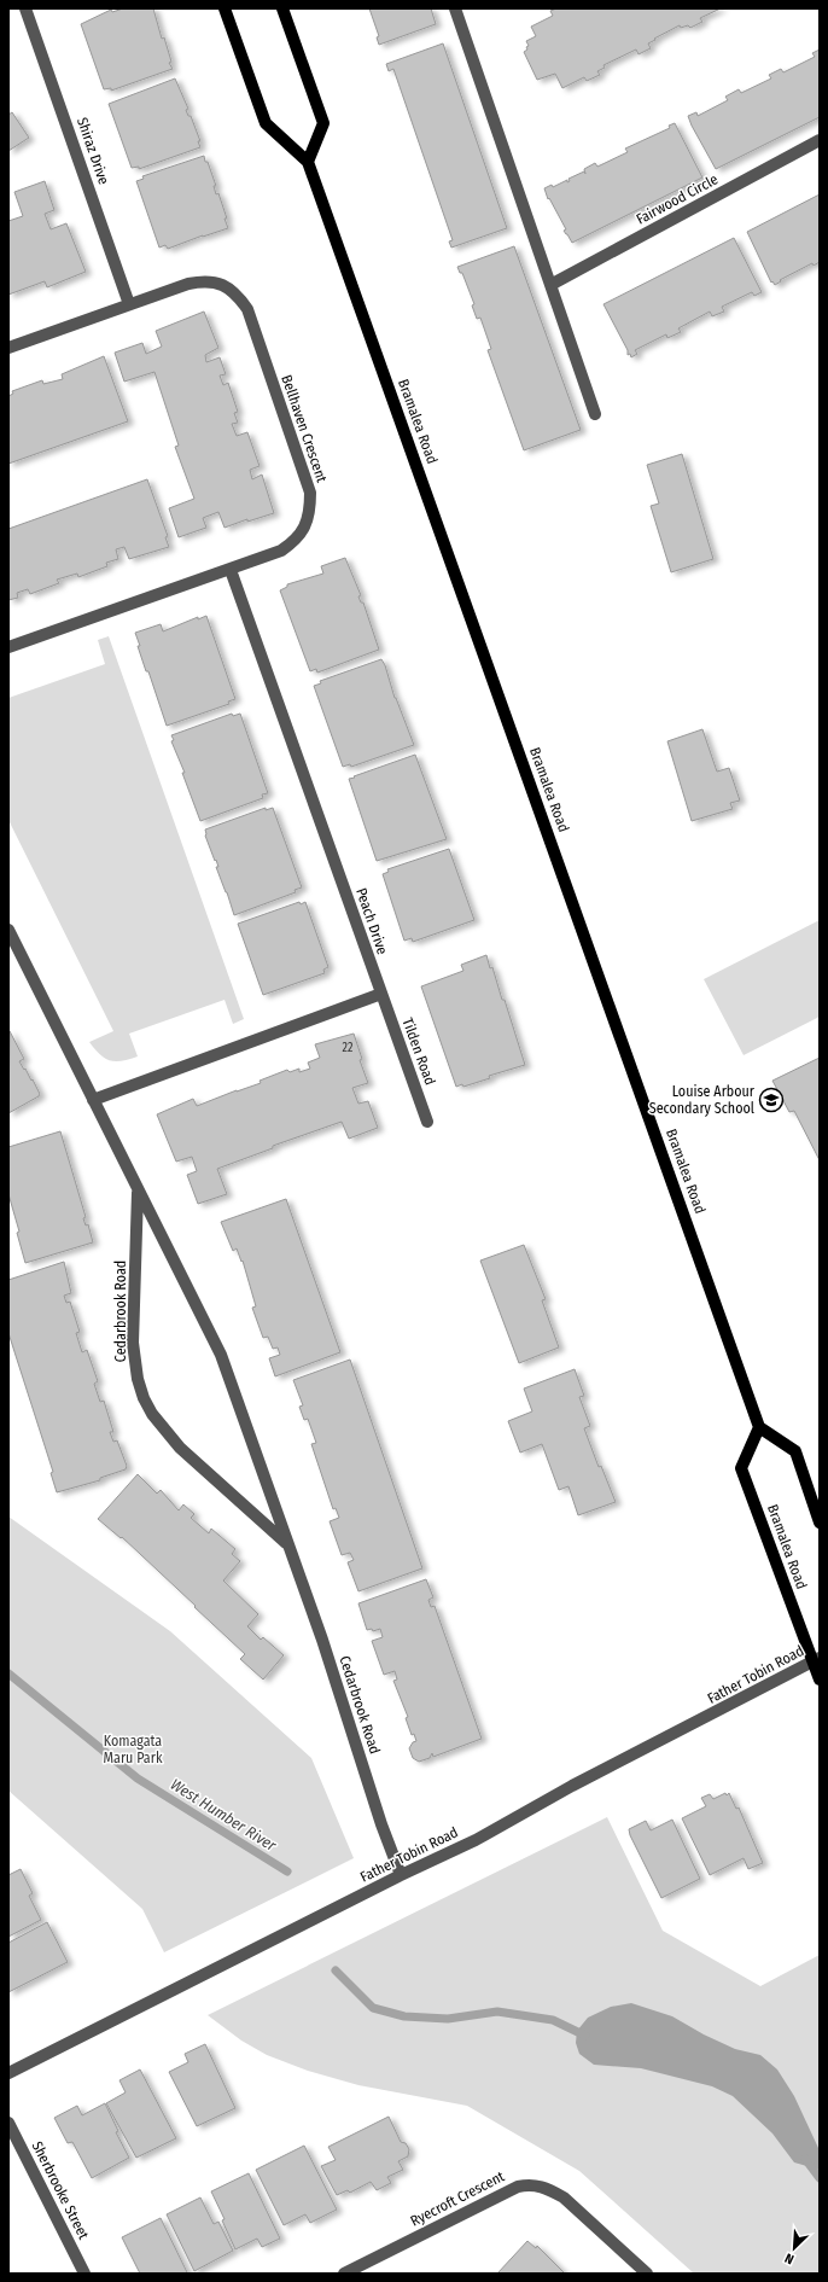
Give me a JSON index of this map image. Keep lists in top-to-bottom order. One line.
{"streets":{"main road":["Bramalea Road"],"street":["Shiraz Drive","Fairwood Circle","Bellhaven Crescent","Peach Drive","Tilden Road","Cedarbrook Road","Father Tobin Road","Sherbrooke Street","Ryecroft Crescent"]},"crossings":[["Shiraz Drive","Bellhaven Crescent"],["Bramalea Road","Father Tobin Road"],["Bellhaven Crescent","Peach Drive"],["Peach Drive","Tilden Road"],["Cedarbrook Road","Father Tobin Road"]],"water":["West Humber River"],"parks":["Komagata Maru Park"],"places":{"school or university":["Louise Arbour Secondary School"]},"house_numbers":["22"],"north":"bottom left"}
